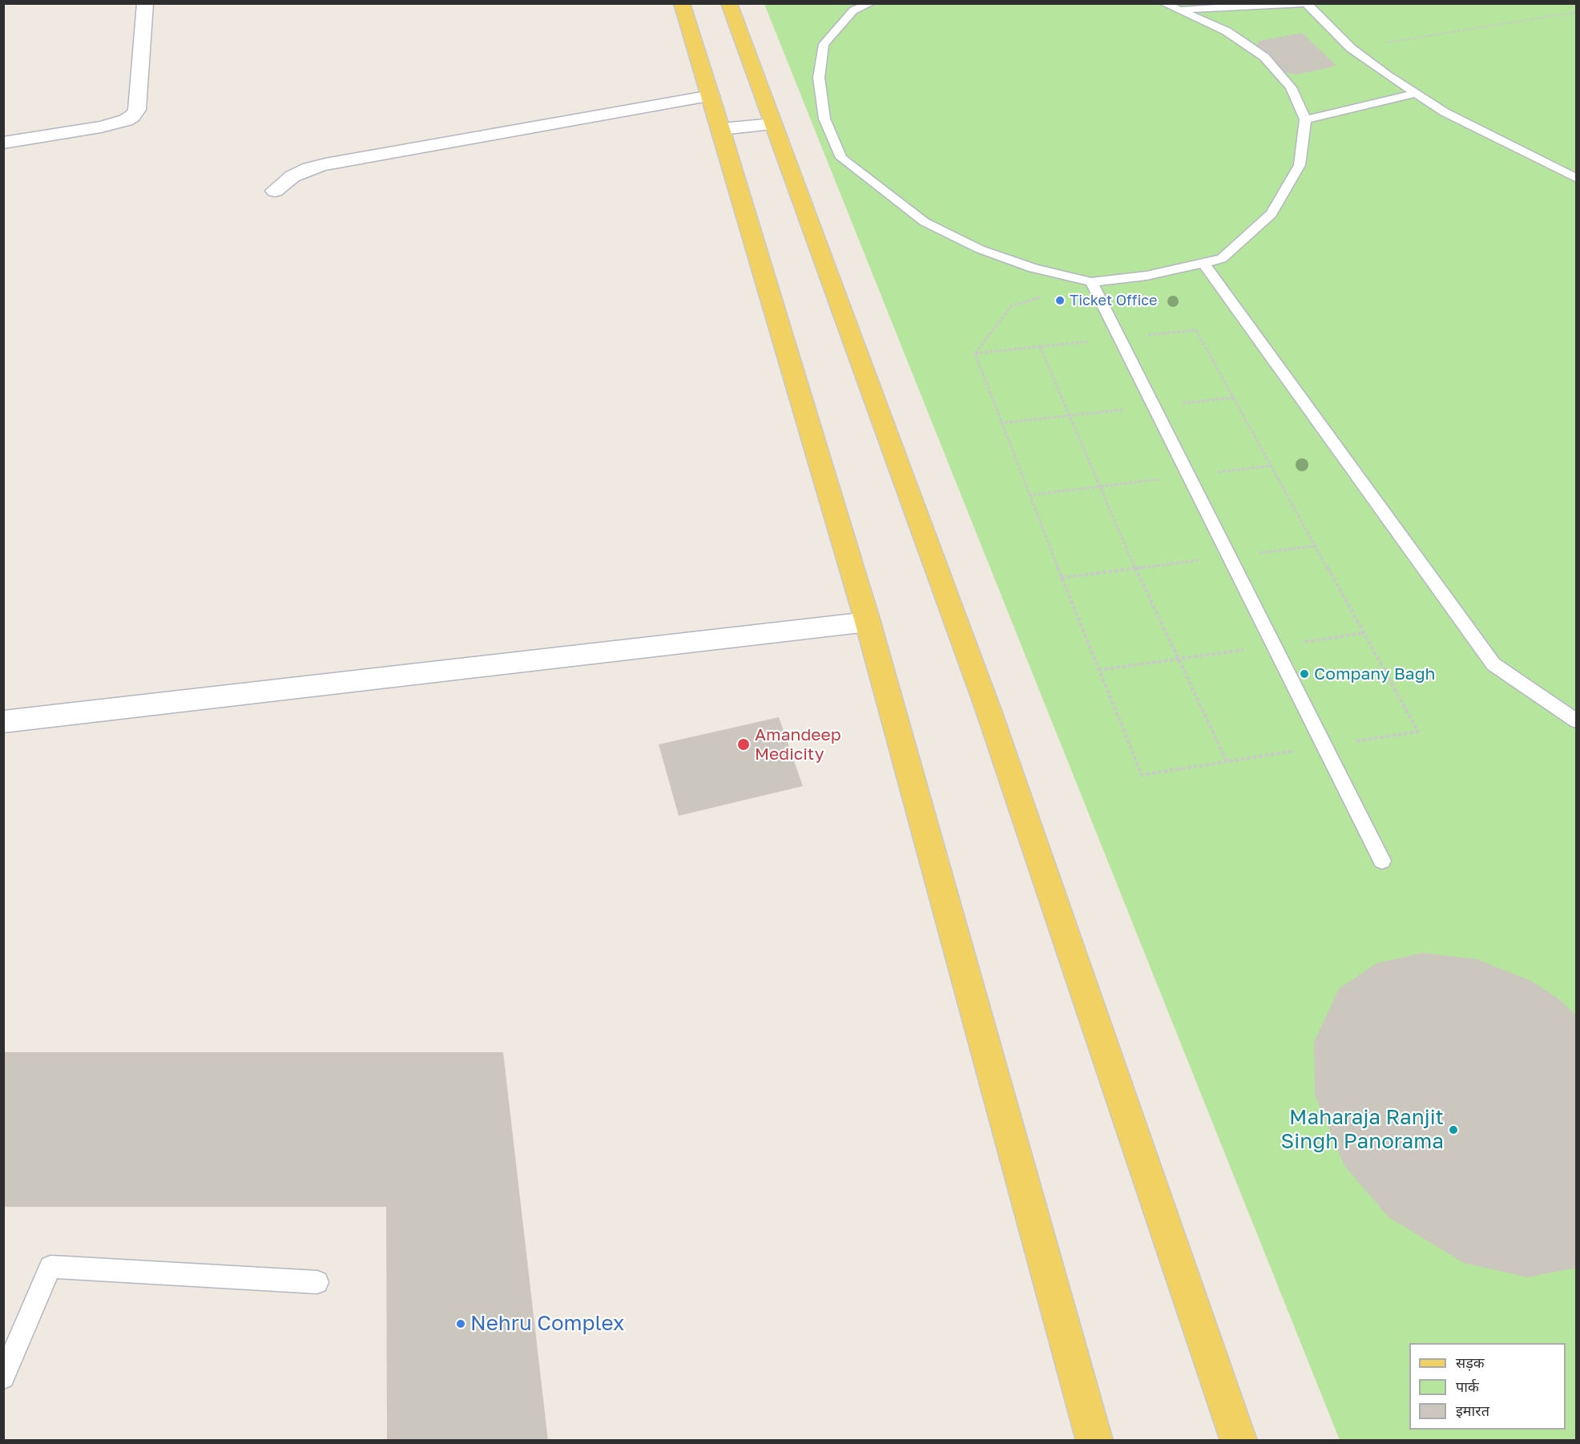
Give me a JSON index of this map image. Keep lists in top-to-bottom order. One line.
{"places":["Ticket Office","Company Bagh","Amandeep Medicity","Maharaja Ranjit Singh Panorama","Nehru Complex"],"legend":["सड़क","पार्क","इमारत"]}
